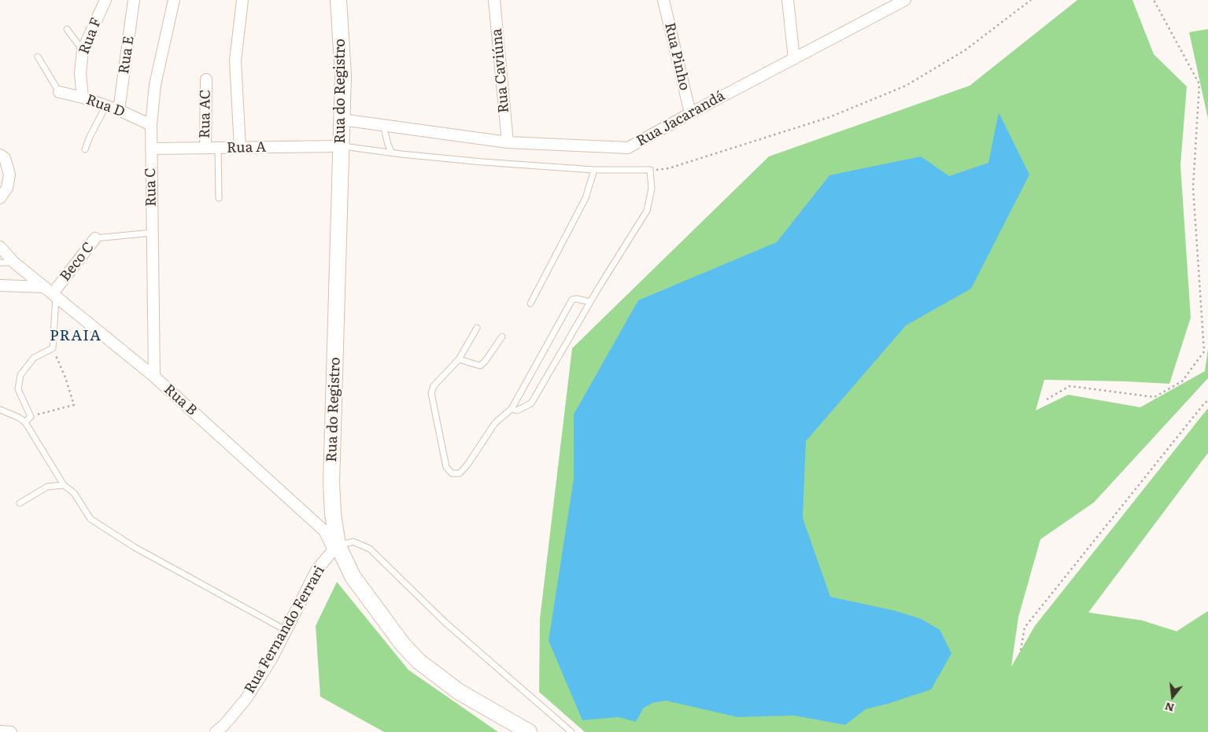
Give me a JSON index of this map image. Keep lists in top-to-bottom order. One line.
{"streets":{"main road":["Rua do Registro"],"street":["Rua F","Rua E","Rua Pinho","Rua Caviúna","Rua D","Rua AC","Rua Jacarandá","Rua A","Rua C","Beco C","Rua B","Rua Fernando Ferrari"]},"crossings":[["Rua F","Rua D"],["Rua E","Rua D"],["Rua Pinho","Rua Jacarandá"],["Rua Caviúna","Rua Jacarandá"],["Rua do Registro","Rua Jacarandá"],["Rua do Registro","Rua A"],["Rua do Registro","Rua B"],["Rua do Registro","Rua Fernando Ferrari"],["Rua D","Rua C"],["Rua AC","Rua A"],["Rua A","Rua C"],["Rua C","Beco C"],["Rua C","Rua B"],["Beco C","Rua B"],["Rua B","Rua Fernando Ferrari"]],"districts":["PRAIA"],"north":"bottom"}
